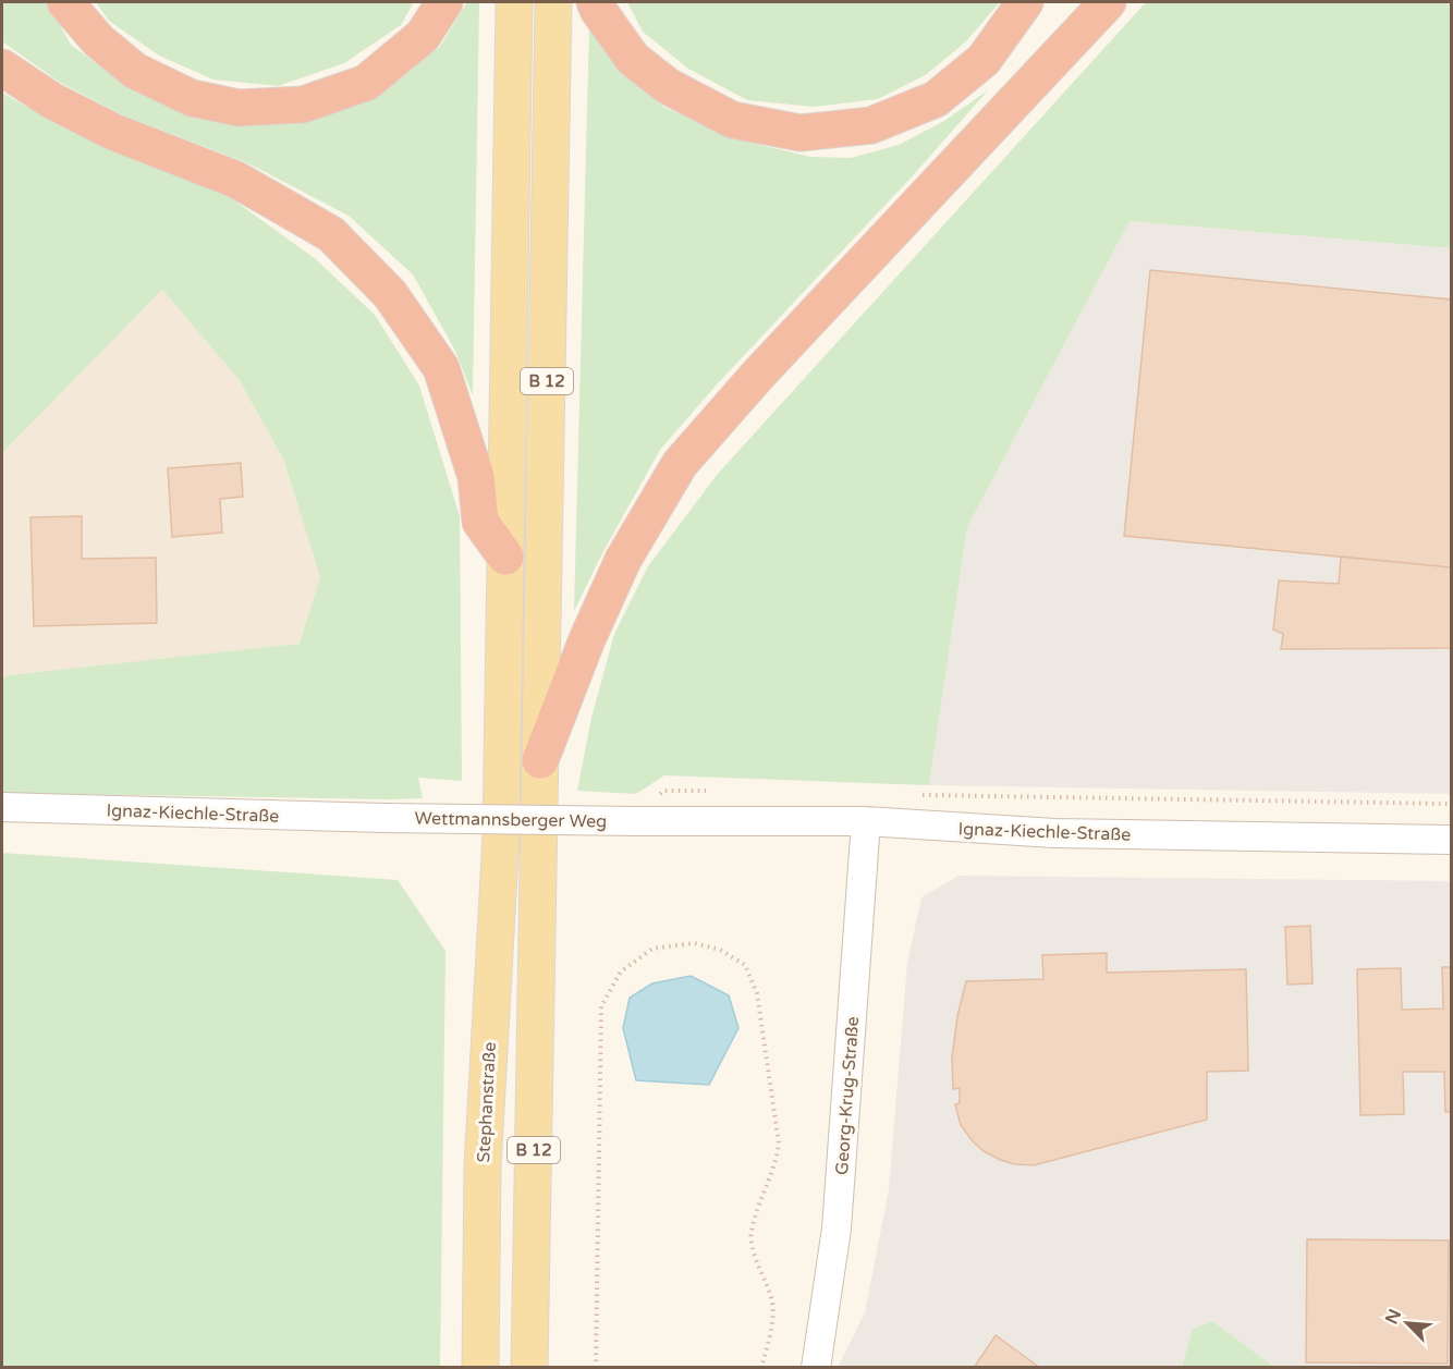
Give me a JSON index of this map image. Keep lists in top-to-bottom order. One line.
{"streets":{"main road":["B 12","Stephanstraße"],"street":["Ignaz-Kiechle-Straße","Wettmannsberger Weg","Georg-Krug-Straße"]},"crossings":[["B 12","Stephanstraße"],["Ignaz-Kiechle-Straße","Wettmannsberger Weg"],["Ignaz-Kiechle-Straße","Georg-Krug-Straße"]],"north":"top left"}
